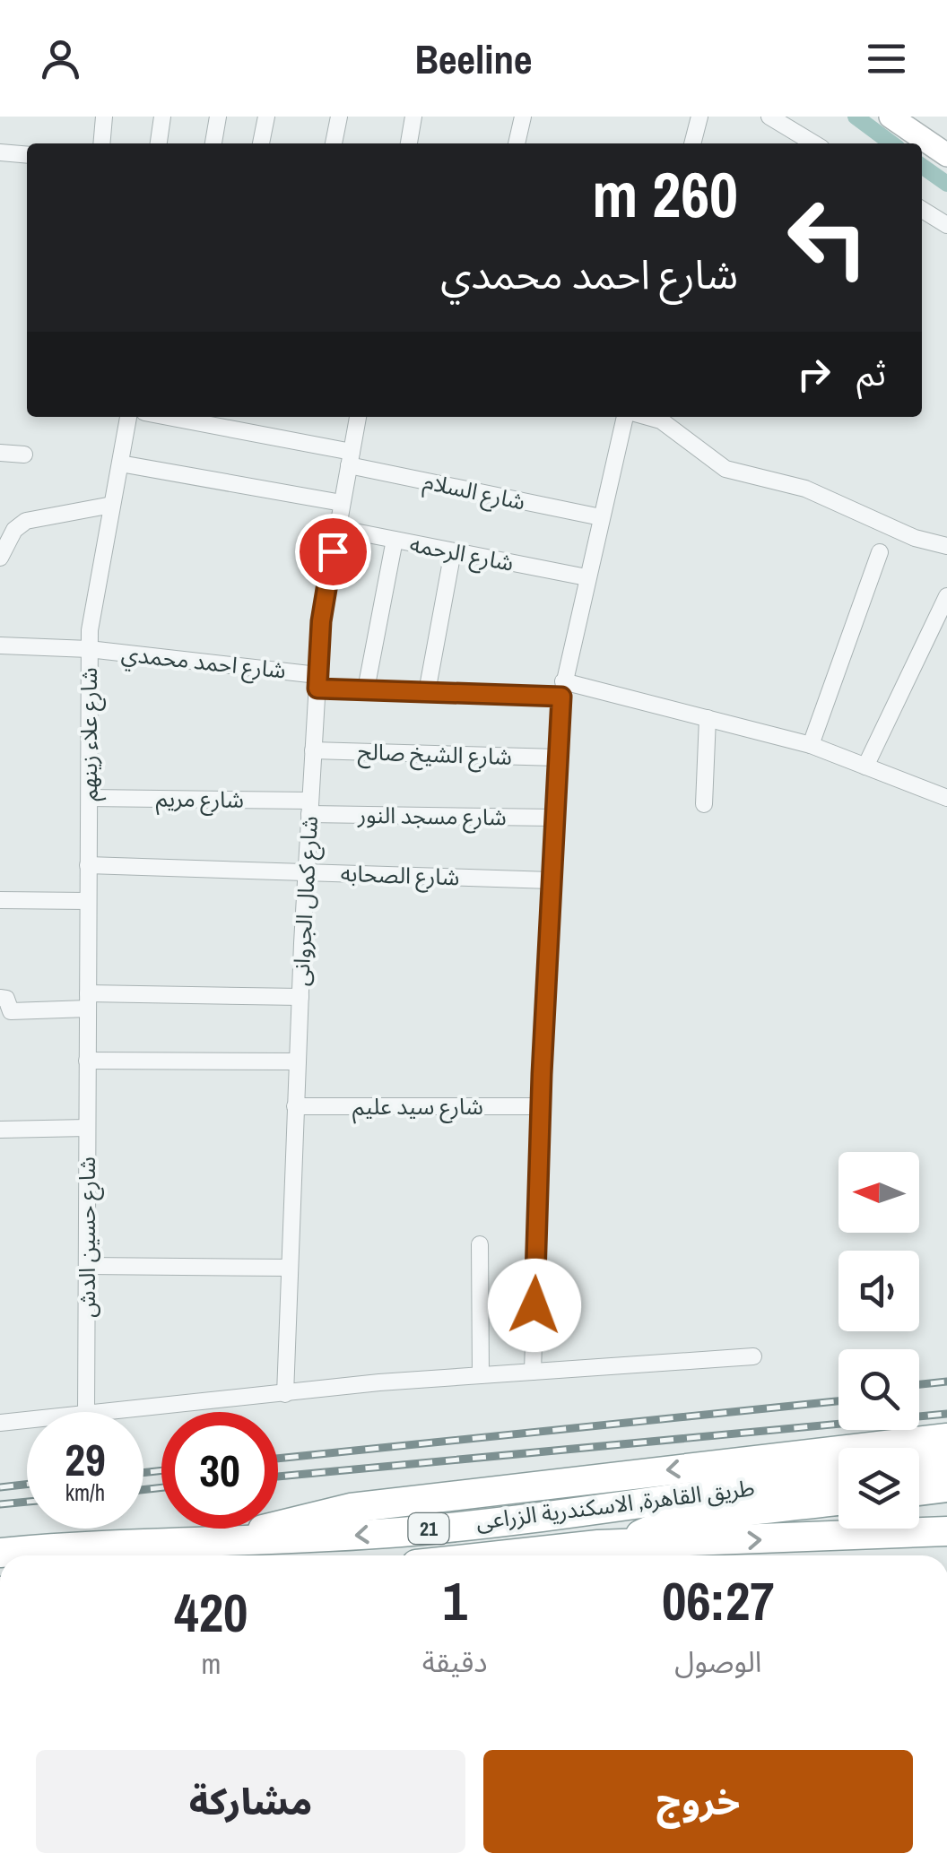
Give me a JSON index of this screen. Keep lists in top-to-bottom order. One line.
{"streets":{"highway":["طريق القاهرة, الاسكندرية الزراعى","21"],"street":["شارع السلام","شارع الرحمه","شارع احمد محمدي","شارع علاء زينهم","شارع الشيخ صالح","شارع مريم","شارع مسجد النور","شارع الصحابه","شارع كمال الجروانى","شارع سيد عليم","شارع حسين الدش"]},"crossings":[["شارع السلام","شارع كمال الجروانى"],["شارع الرحمه","شارع كمال الجروانى"],["شارع احمد محمدي","شارع علاء زينهم"],["شارع احمد محمدي","شارع كمال الجروانى"],["شارع علاء زينهم","شارع مريم"],["شارع علاء زينهم","شارع الصحابه"],["شارع علاء زينهم","شارع حسين الدش"],["شارع الشيخ صالح","شارع كمال الجروانى"],["شارع مريم","شارع مسجد النور"],["شارع مريم","شارع كمال الجروانى"],["شارع مسجد النور","شارع كمال الجروانى"],["شارع الصحابه","شارع كمال الجروانى"],["شارع كمال الجروانى","شارع سيد عليم"]],"north":"left","page":{"header":"Beeline","turn":["260 m","شارع احمد محمدي"],"then":"ثم","speed":"29 km/h","limit":"30","eta":["06:27","الوصول","1","دقيقة","420","m"],"buttons":["خروج","مشاركة"]}}
